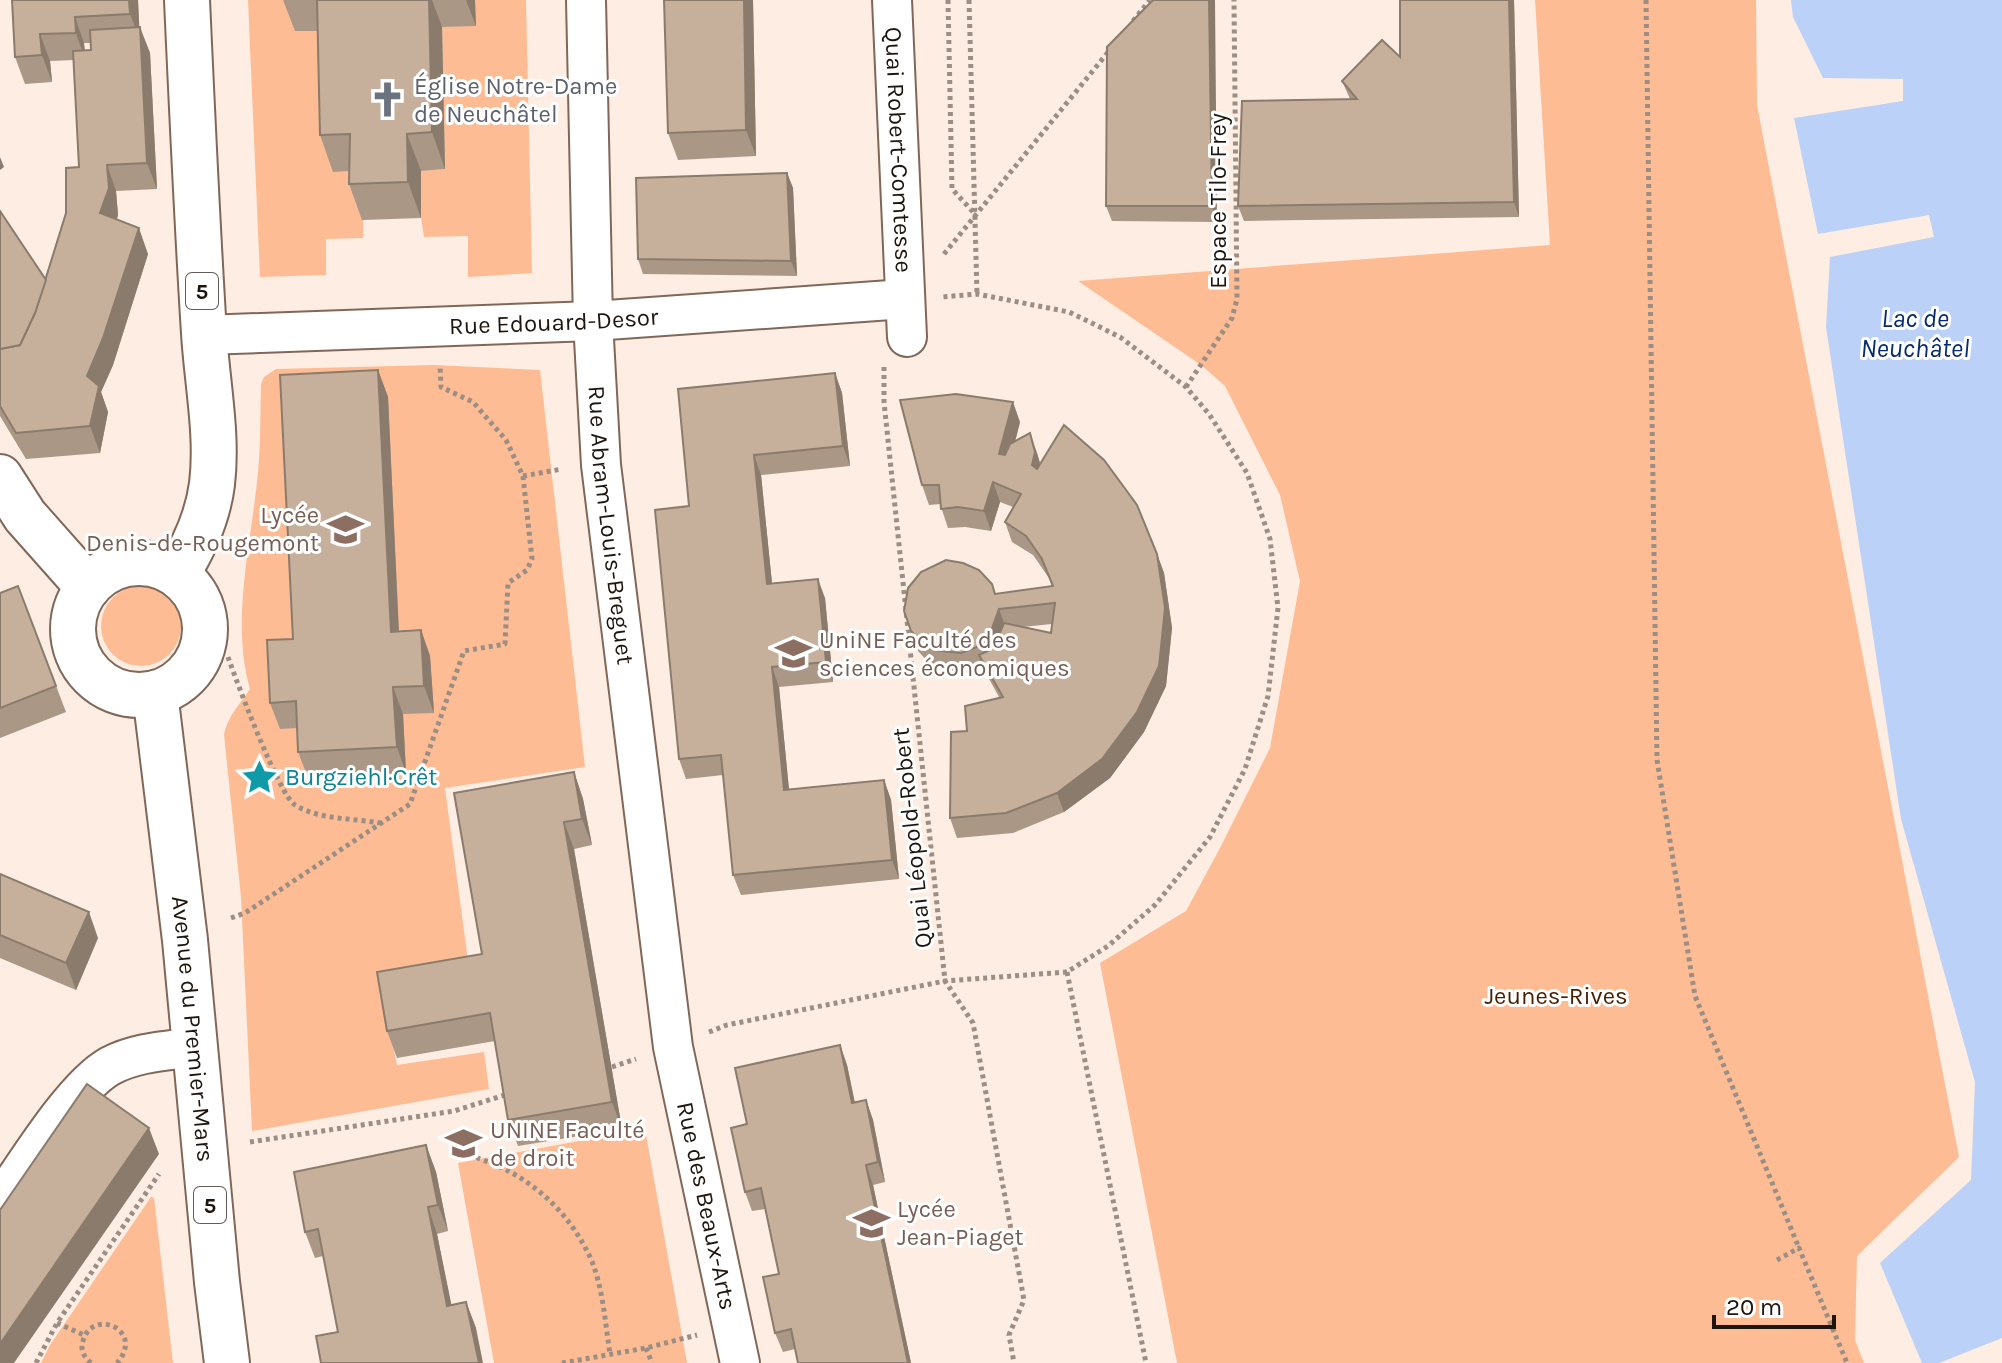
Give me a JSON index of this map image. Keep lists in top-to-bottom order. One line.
{"streets":{"main road":["5","Avenue du Premier-Mars"],"street":["Quai Robert-Comtesse","Rue Edouard-Desor","Rue Abram-Louis-Breguet","Rue des Beaux-Arts"],"path":["Espace Tilo-Frey","Quai Léopold-Robert"]},"crossings":[["Quai Robert-Comtesse","Rue Edouard-Desor"],["Quai Robert-Comtesse","Quai Léopold-Robert"],["5","Rue Edouard-Desor"],["5","Avenue du Premier-Mars"],["Rue Edouard-Desor","Rue Abram-Louis-Breguet"],["Rue Abram-Louis-Breguet","Rue des Beaux-Arts"]],"water":["Lac de Neuchâtel"],"parks":["Jeunes-Rives"],"places":{"church":["Église Notre-Dame de Neuchâtel"],"school or university":["Lycée Denis-de-Rougemont","UniNE Faculté des sciences économiques","UNINE Faculté de droit","Lycée Jean-Piaget"],"place":["Burgziehl·Crêt"]},"scale_bar":"20 m"}
